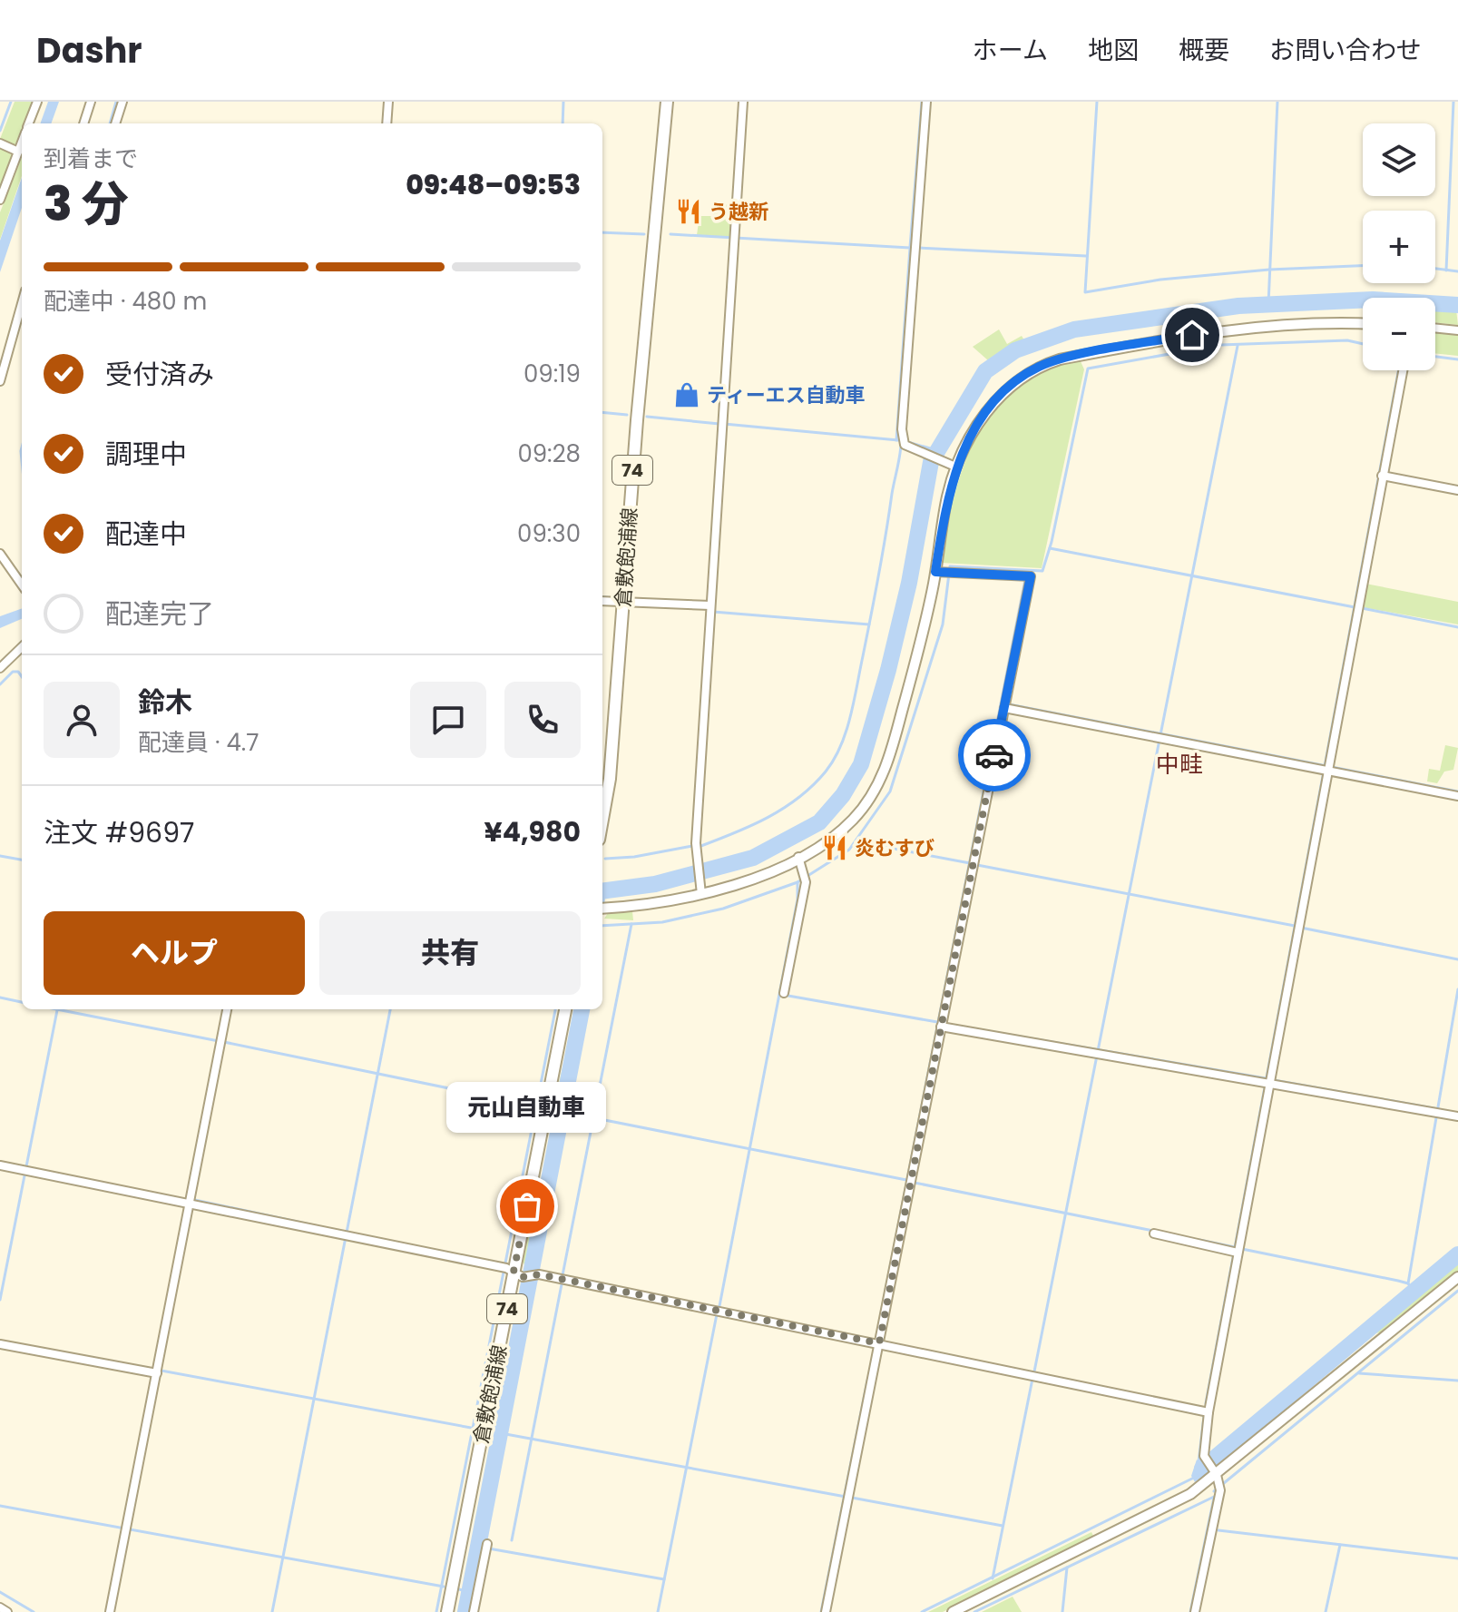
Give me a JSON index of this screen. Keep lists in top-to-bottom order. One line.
{"streets":{"main road":["74","倉敷飽浦線"]},"districts":["中畦"],"places":{"restaurant":["う越新","炎むすび"],"shop":["ティーエス自動車"],"other":["元山自動車"]},"page":{"header":"Dashr","nav":["ホーム","地図","概要","お問い合わせ"],"map_buttons":["+","−"],"heading":["3 分","到着まで","09:48–09:53"],"panel":["鈴木","配達員 · 4.7","注文 #9697","¥4,980"],"bar":"配達中 · 480 m","list":[["受付済み","09:19"],["調理中","09:28"],["配達中","09:30"],"配達完了"],"buttons":["ヘルプ","共有"],"bubble":"元山自動車"}}
